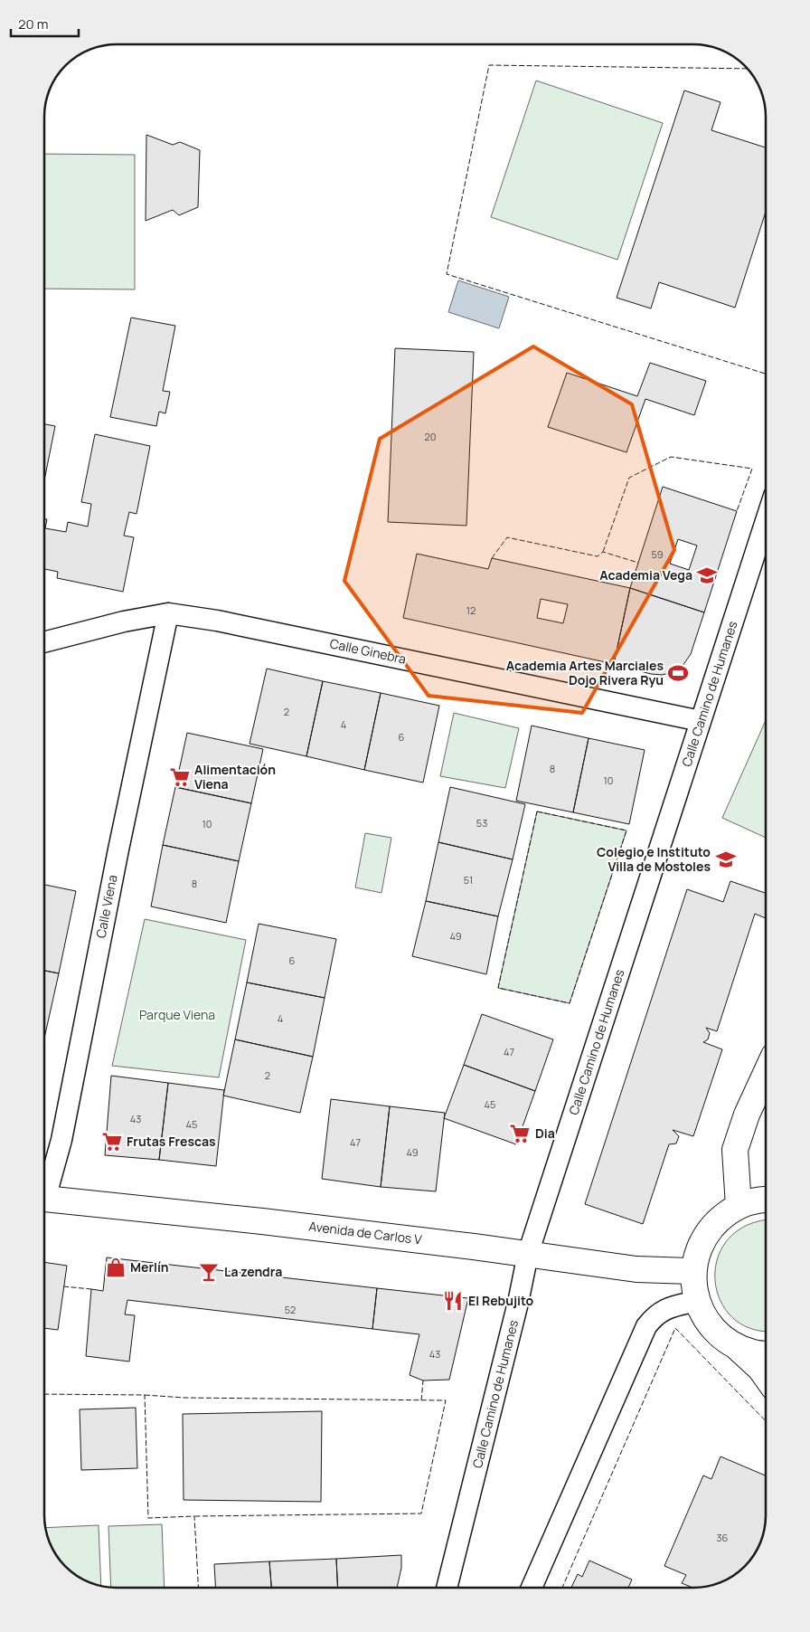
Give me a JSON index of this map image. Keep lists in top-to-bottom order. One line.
{"streets":{"street":["Calle Ginebra","Calle Camino de Humanes","Calle Viena","Avenida de Carlos V"]},"crossings":[["Calle Ginebra","Calle Camino de Humanes"],["Calle Ginebra","Calle Viena"],["Calle Camino de Humanes","Avenida de Carlos V"]],"parks":["Parque Viena"],"places":{"school or university":["Academia Vega","Colegio e Instituto Villa de Mostoles"],"sports":["Academia Artes Marciales Dojo Rivera Ryu"],"supermarket":["Alimentación Viena","Dia","Frutas Frescas"],"shop":["Merlín"],"bar":["La zendra"],"restaurant":["El Rebujito"]},"house_numbers":["20","59","12","2","4","6","8","10","53","10","51","8","49","6","4","47","2","45","43","45","47","49","52","43","36"],"scale_bar":"20 m"}
